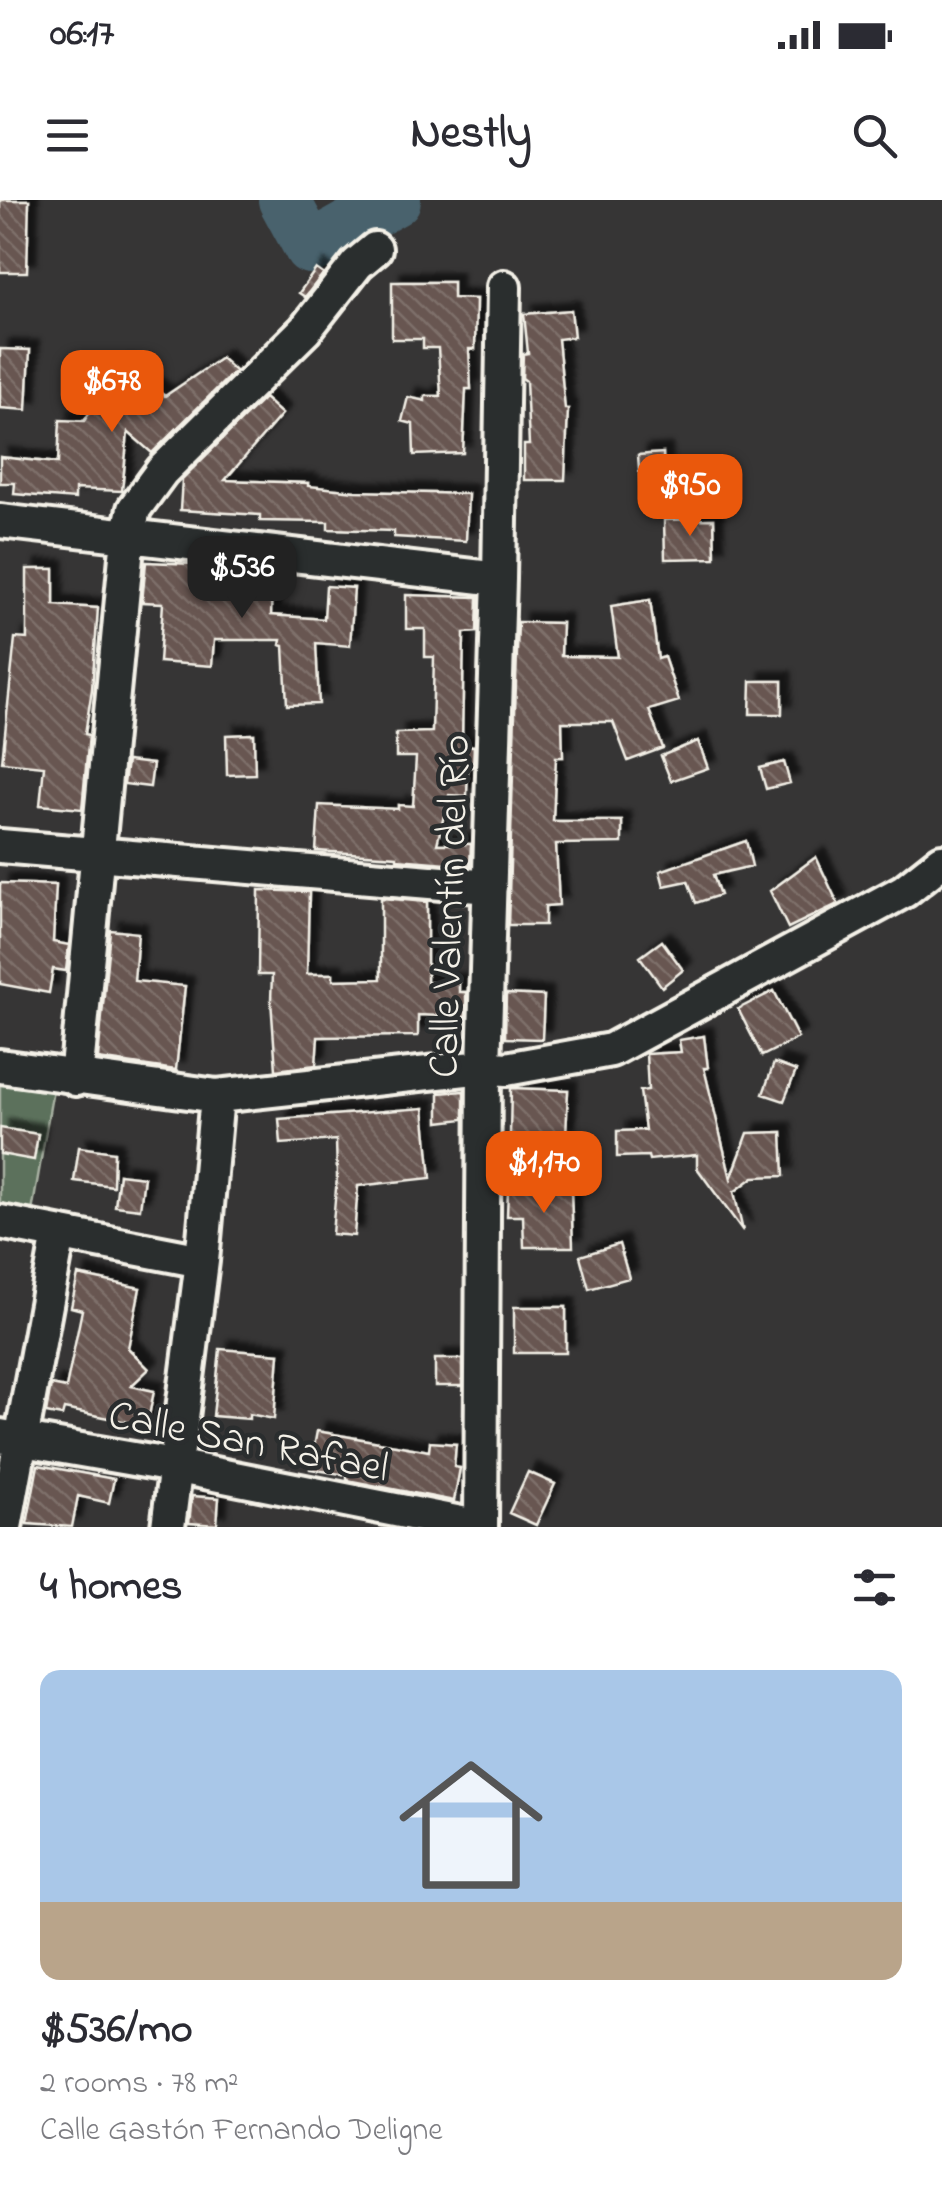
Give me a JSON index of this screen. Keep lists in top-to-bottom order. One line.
{"streets":{"street":["Calle Valentín del Río","Calle San Rafael"]},"crossings":[["Calle Valentín del Río","Calle San Rafael"]],"page":{"status":"06:17","header":"Nestly","price":["$678","$950","$536","$1,170"],"heading":"4 homes","list":[{"name":"$536/mo","note":"2 rooms · 78 m² · Calle Gastón Fernando Deligne"}]}}
